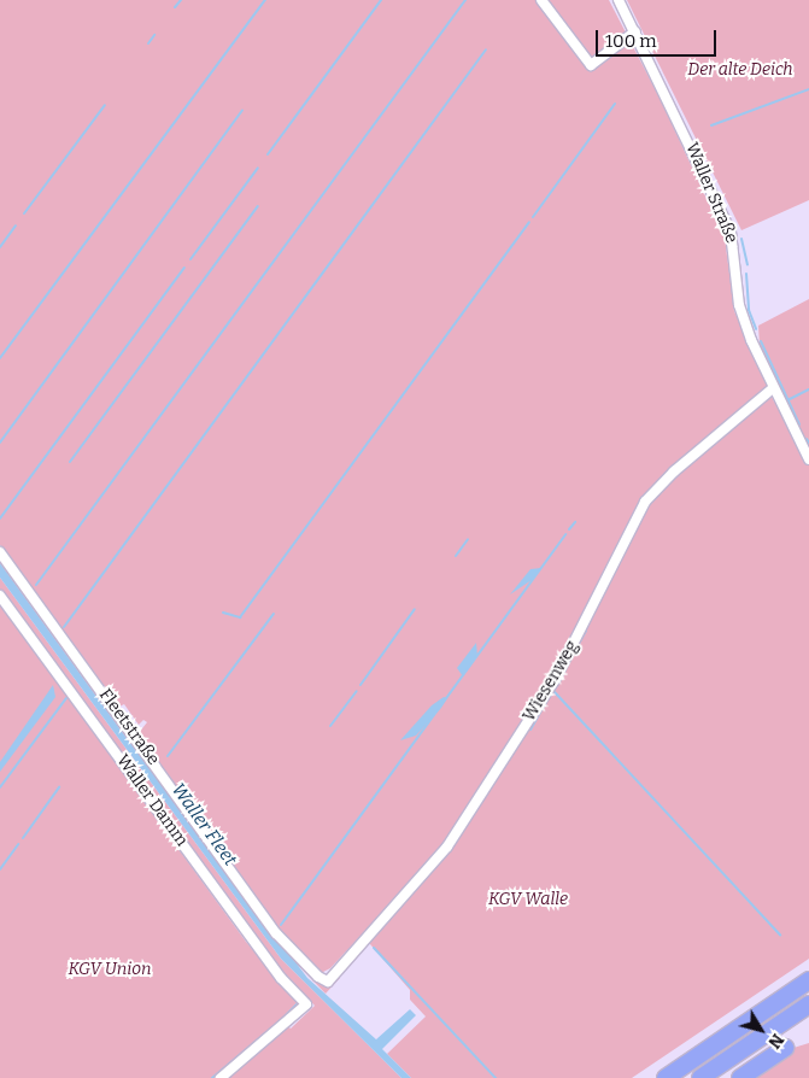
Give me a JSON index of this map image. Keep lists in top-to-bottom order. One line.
{"streets":{"street":["Waller Straße","Wiesenweg","Fleetstraße","Waller Damm"]},"crossings":[["Waller Straße","Wiesenweg"],["Wiesenweg","Fleetstraße"]],"water":["Waller Fleet"],"parks":["Der alte Deich","KGV Walle","KGV Union"],"scale_bar":"100 m","north":"bottom right"}
